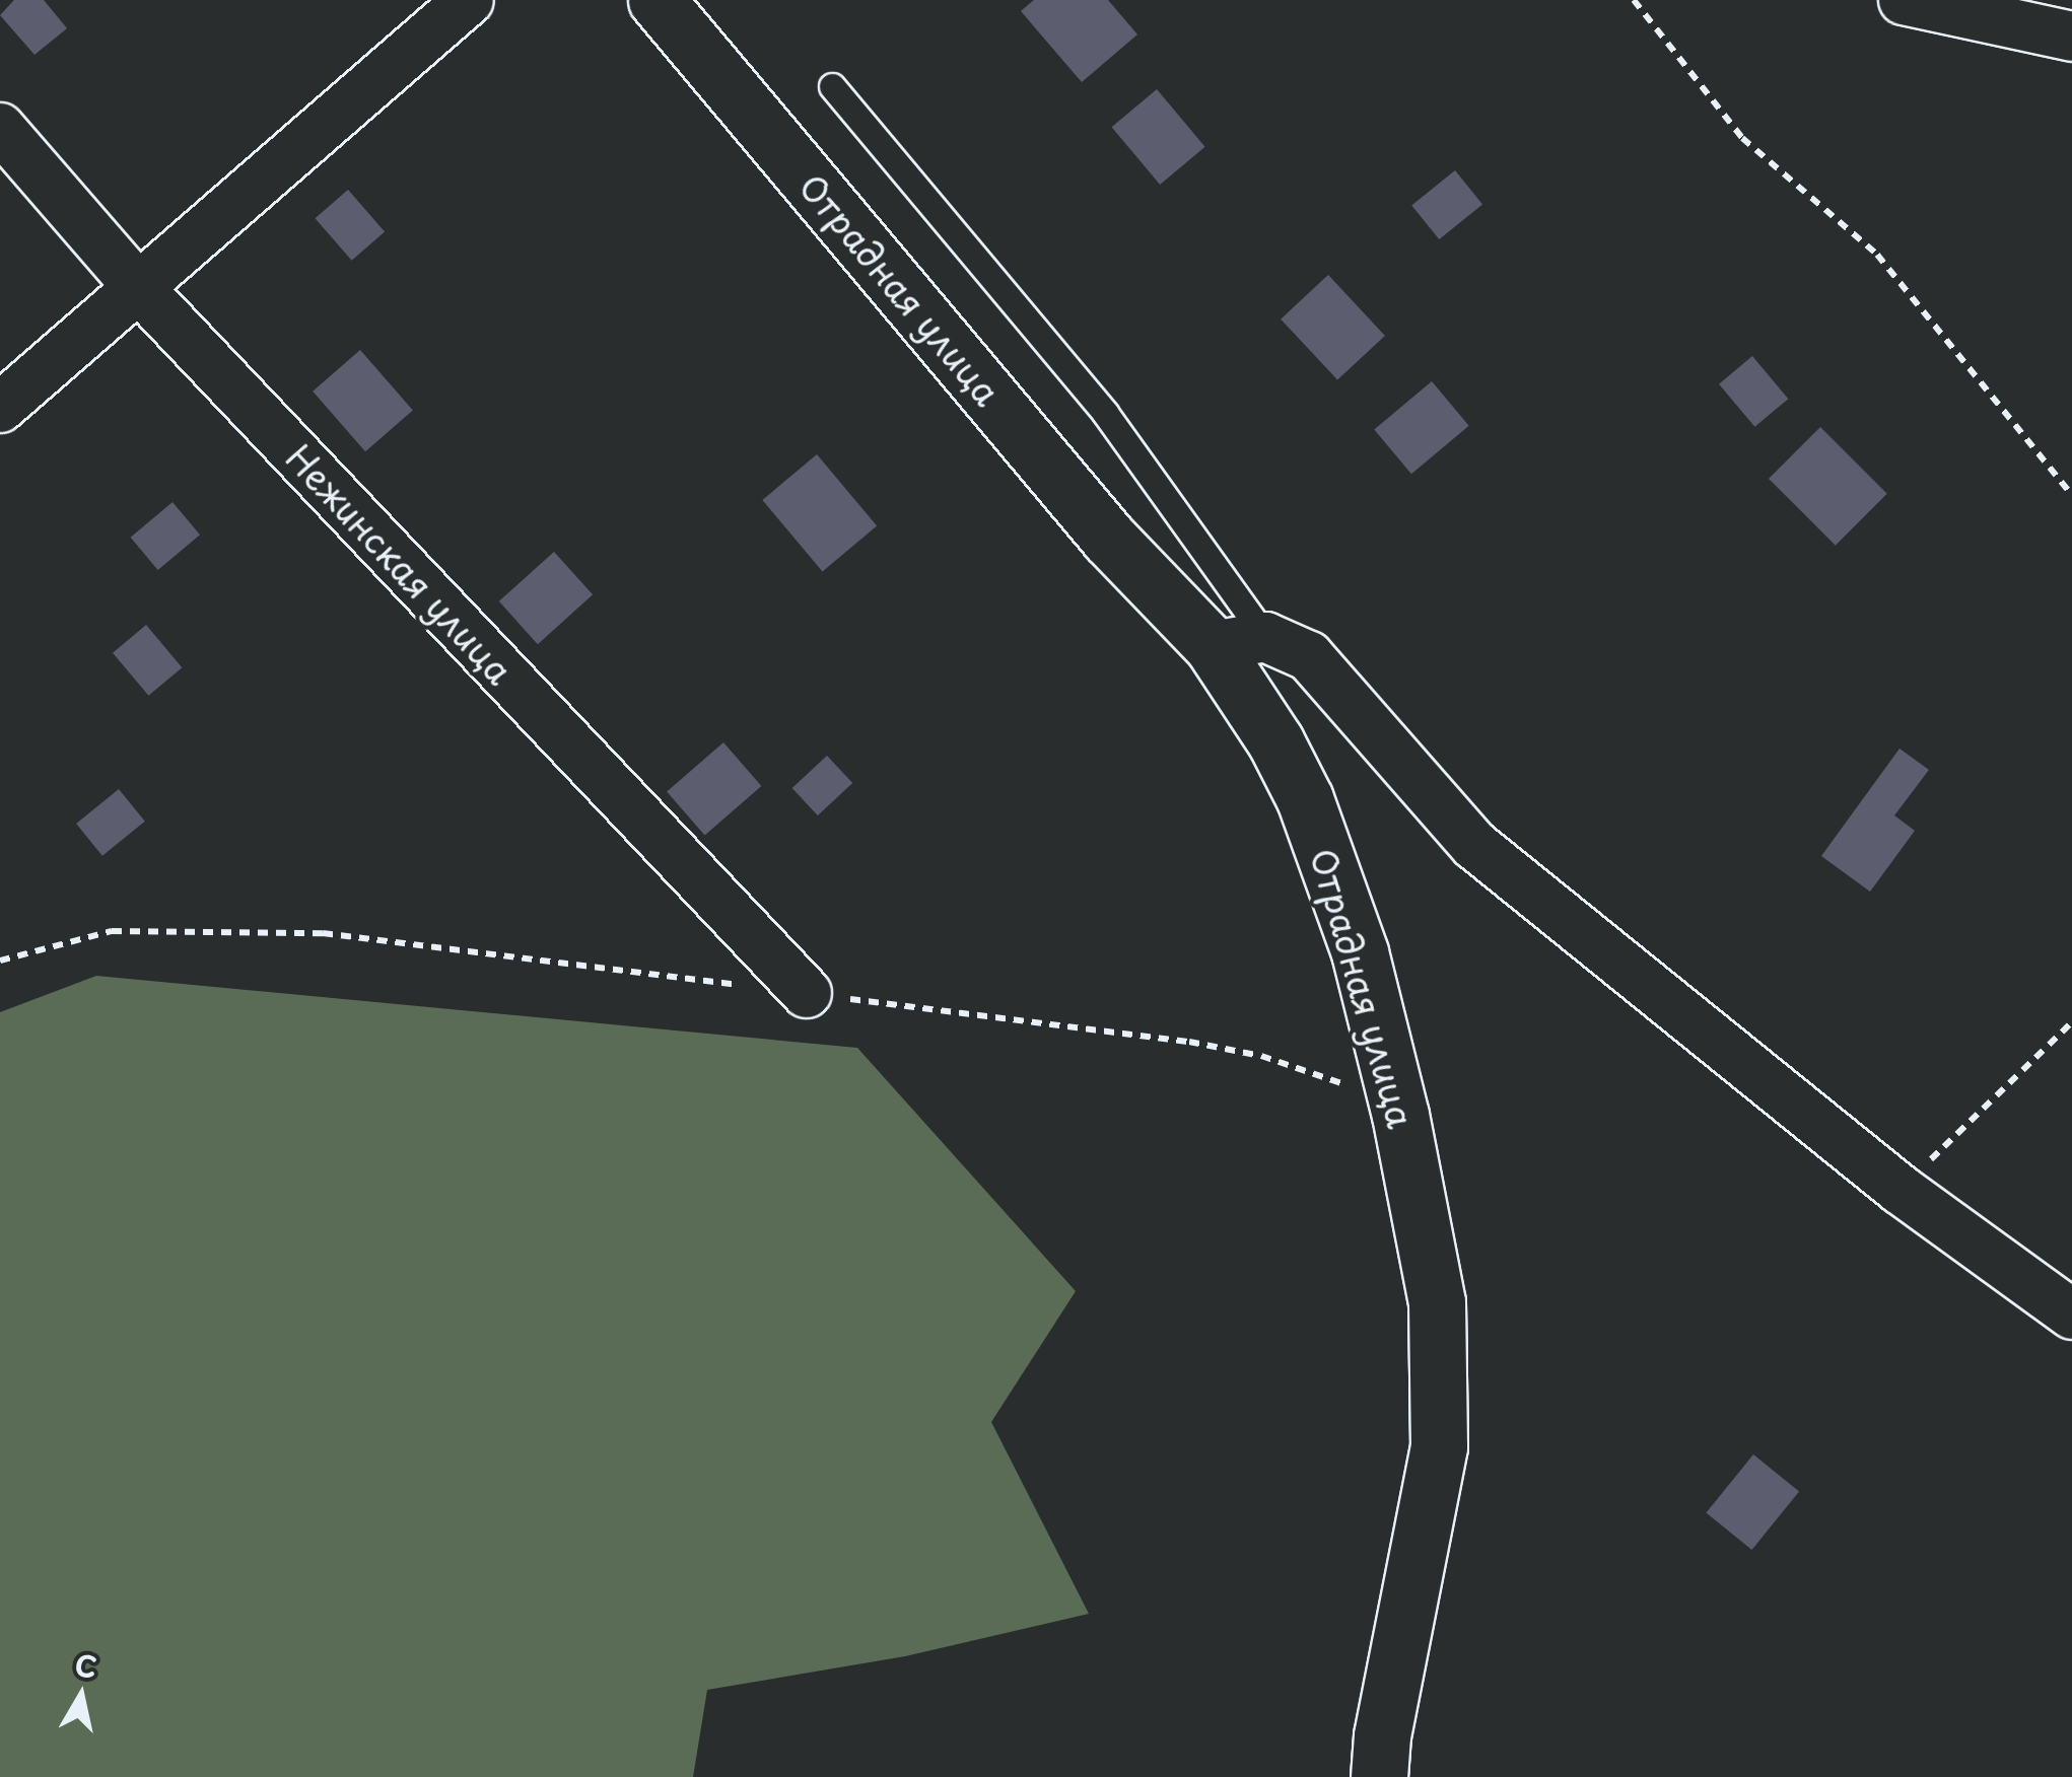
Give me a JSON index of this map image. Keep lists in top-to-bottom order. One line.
{"streets":{"street":["Отрадная улица","Нежинская улица"]},"north":"top"}
